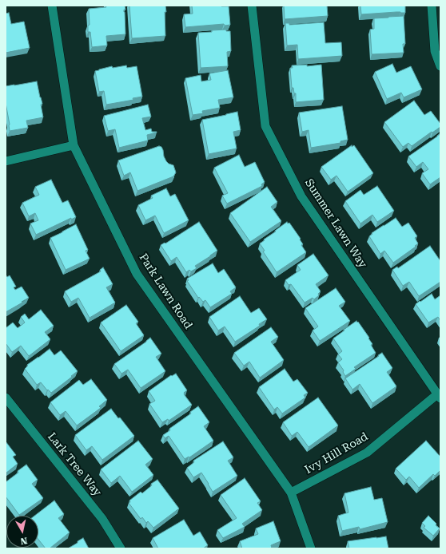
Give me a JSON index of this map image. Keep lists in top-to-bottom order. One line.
{"streets":{"street":["Summer Lawn Way","Park Lawn Road","Ivy Hill Road","Lark Tree Way"]},"crossings":[["Summer Lawn Way","Ivy Hill Road"],["Park Lawn Road","Ivy Hill Road"]],"north":"bottom"}
